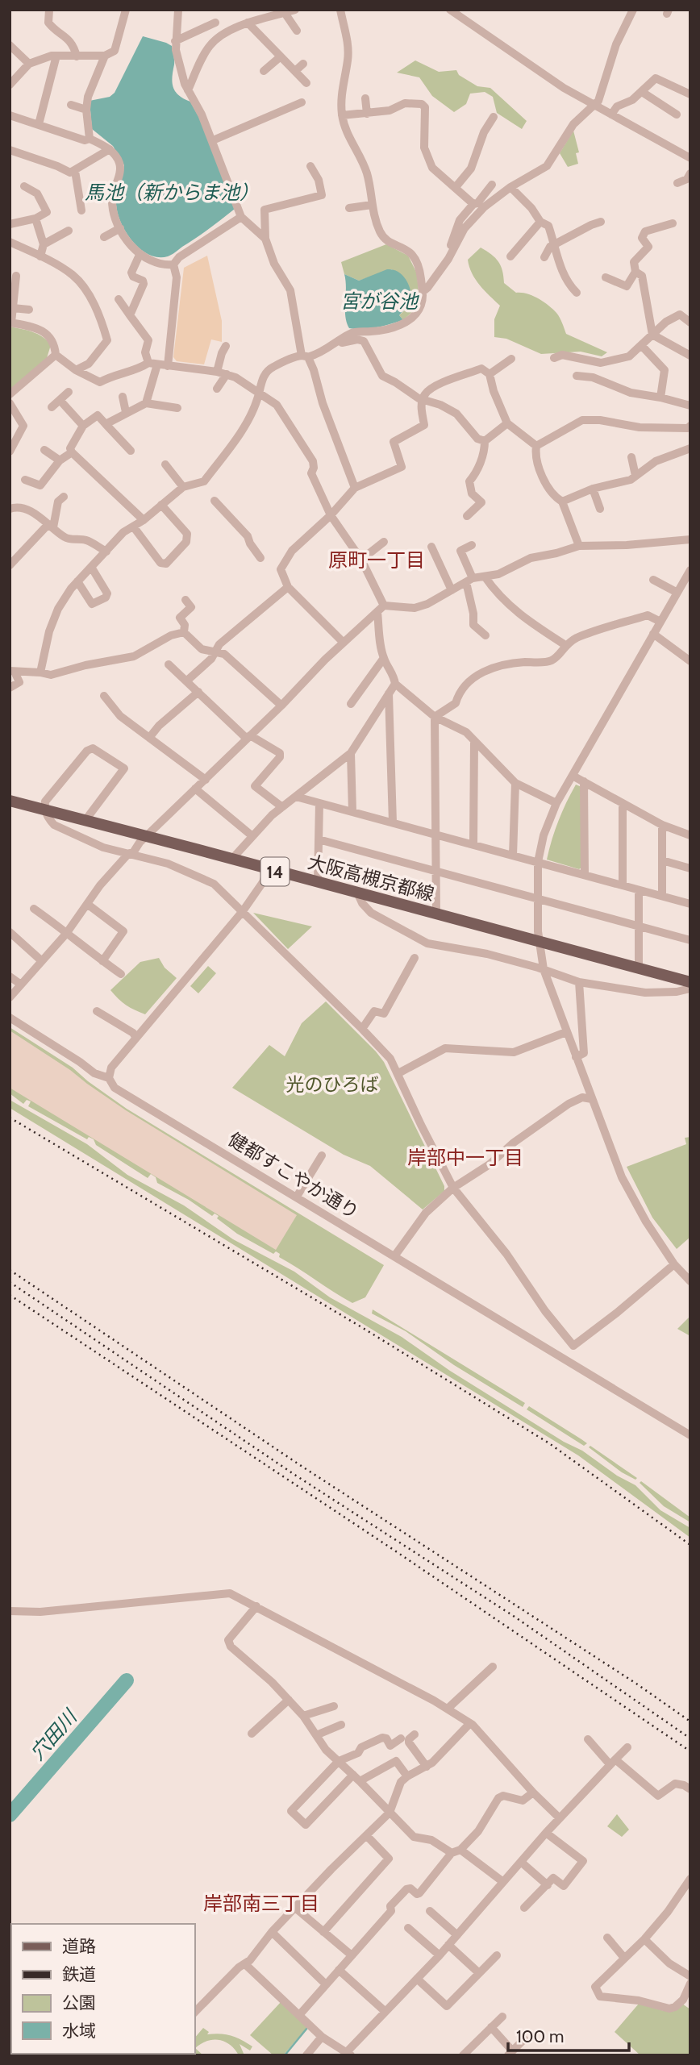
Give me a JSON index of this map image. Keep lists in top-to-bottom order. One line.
{"streets":{"main road":["14","大阪高槻京都線"],"street":["健都すこやか通り"]},"districts":["原町一丁目","岸部中一丁目","岸部南三丁目"],"water":["馬池（新からま池）","宮が谷池","穴田川"],"parks":["光のひろば"],"legend":["道路","鉄道","公園","水域"],"scale_bar":"100 m"}
